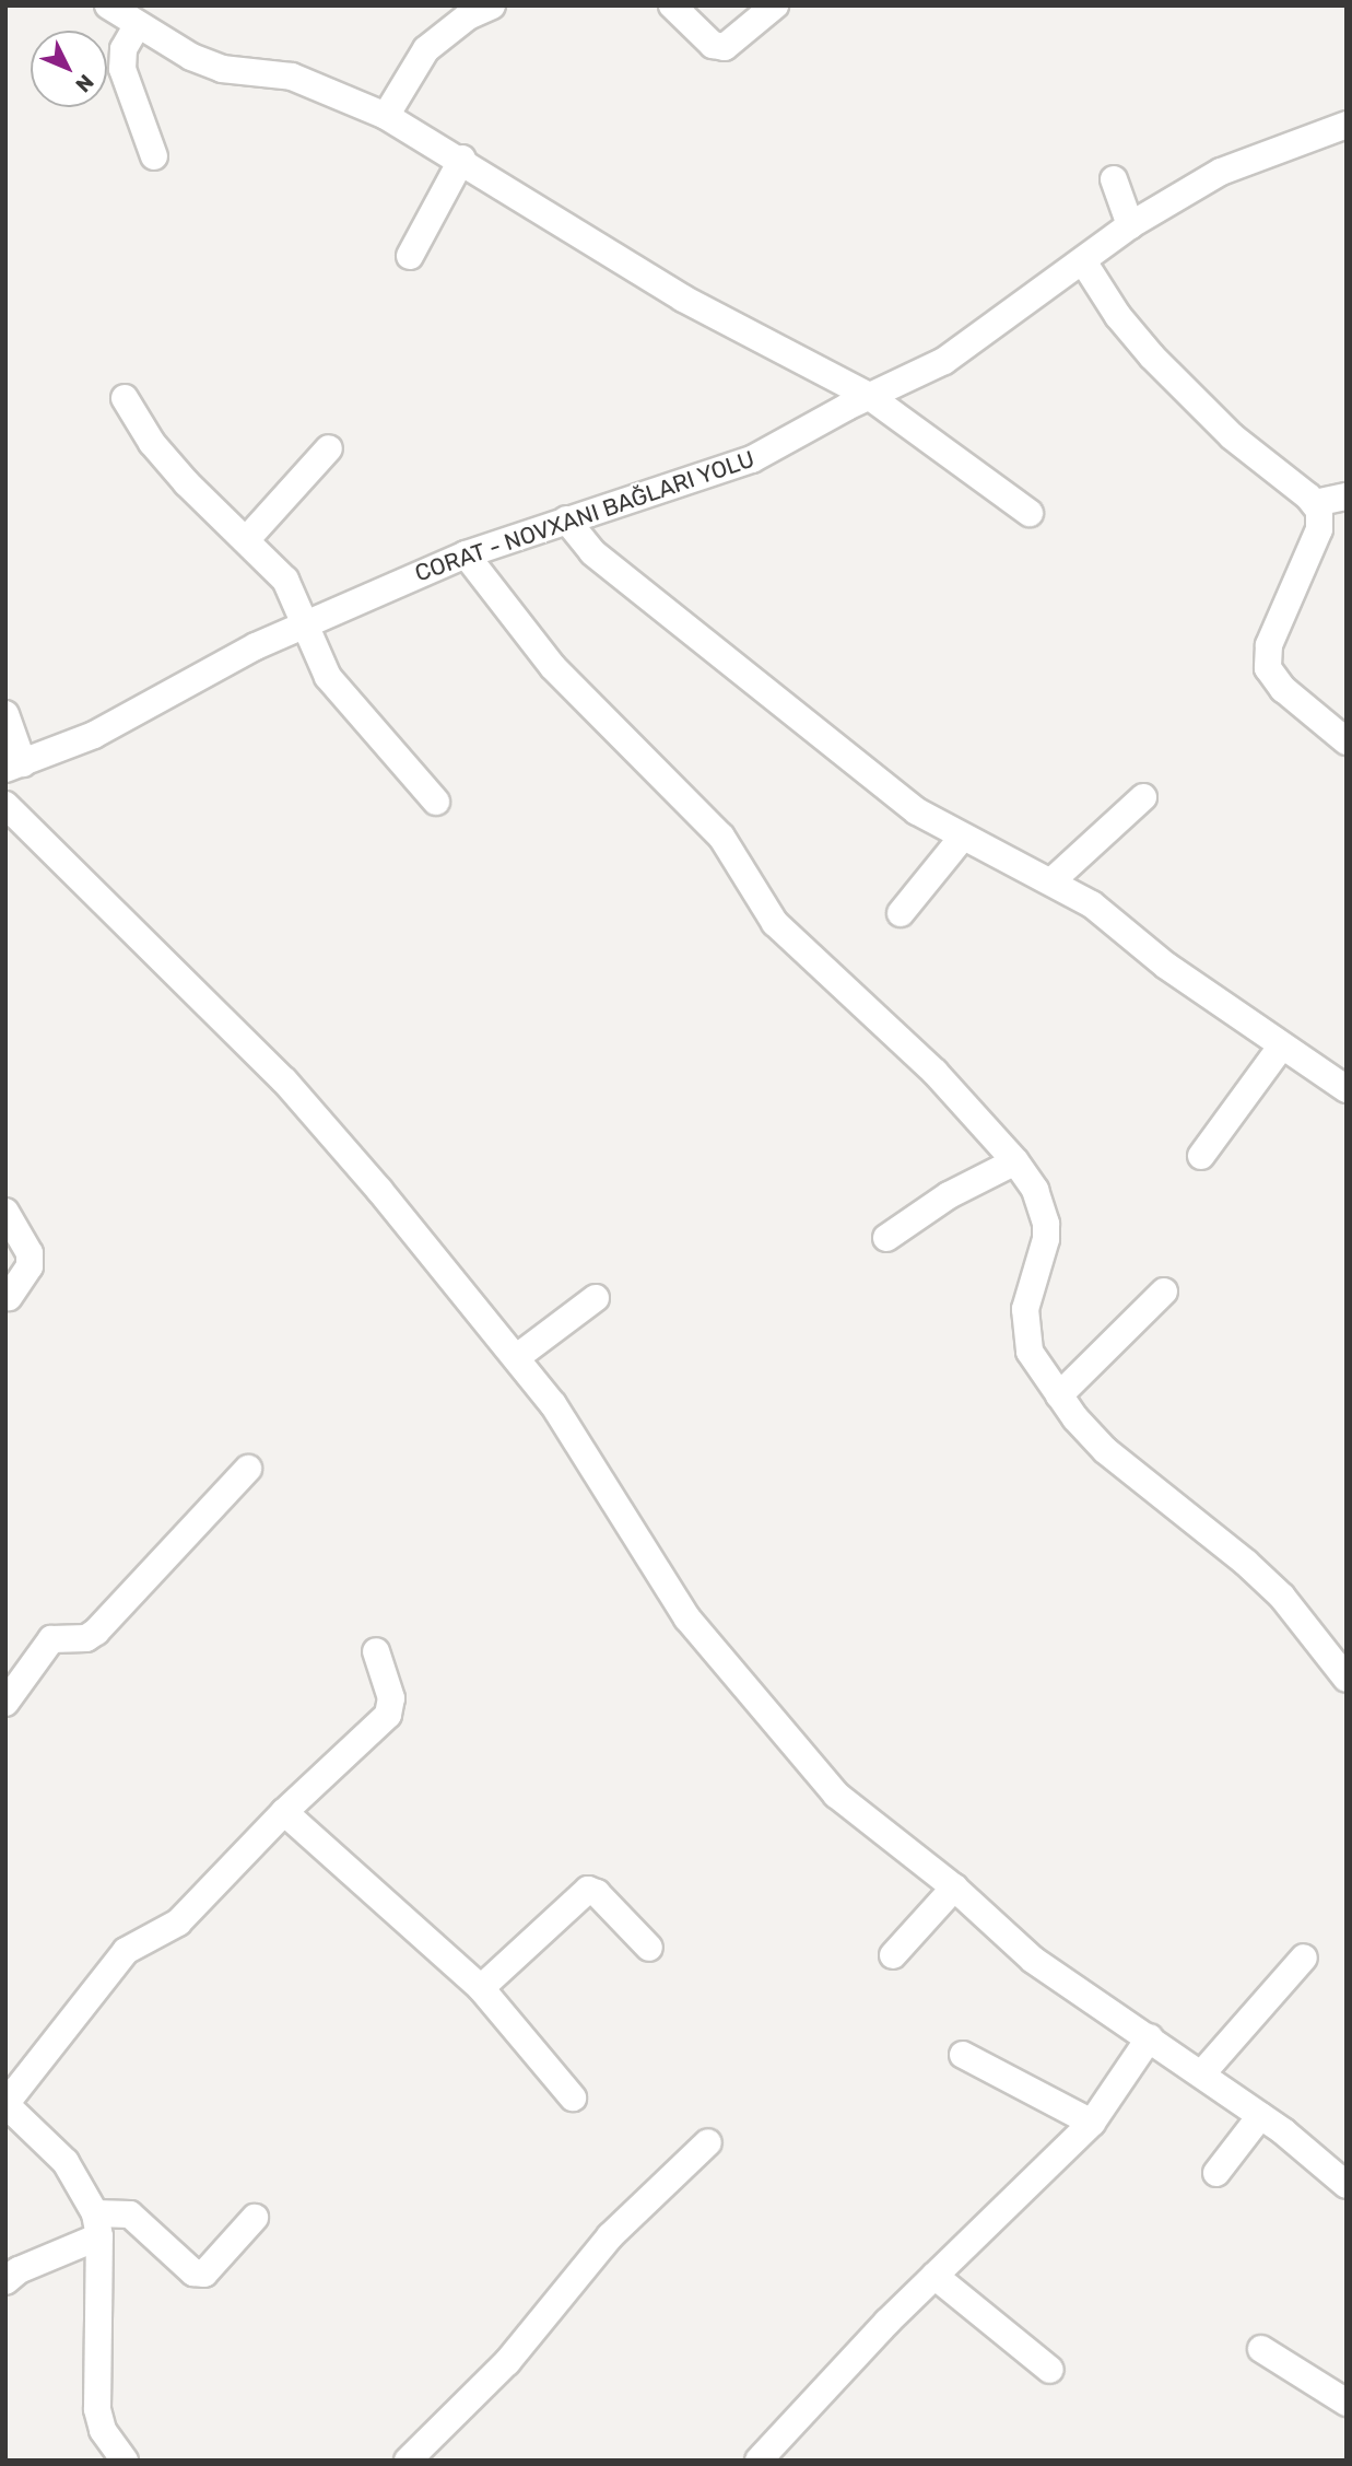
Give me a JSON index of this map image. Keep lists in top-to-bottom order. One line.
{"north":"bottom right"}
